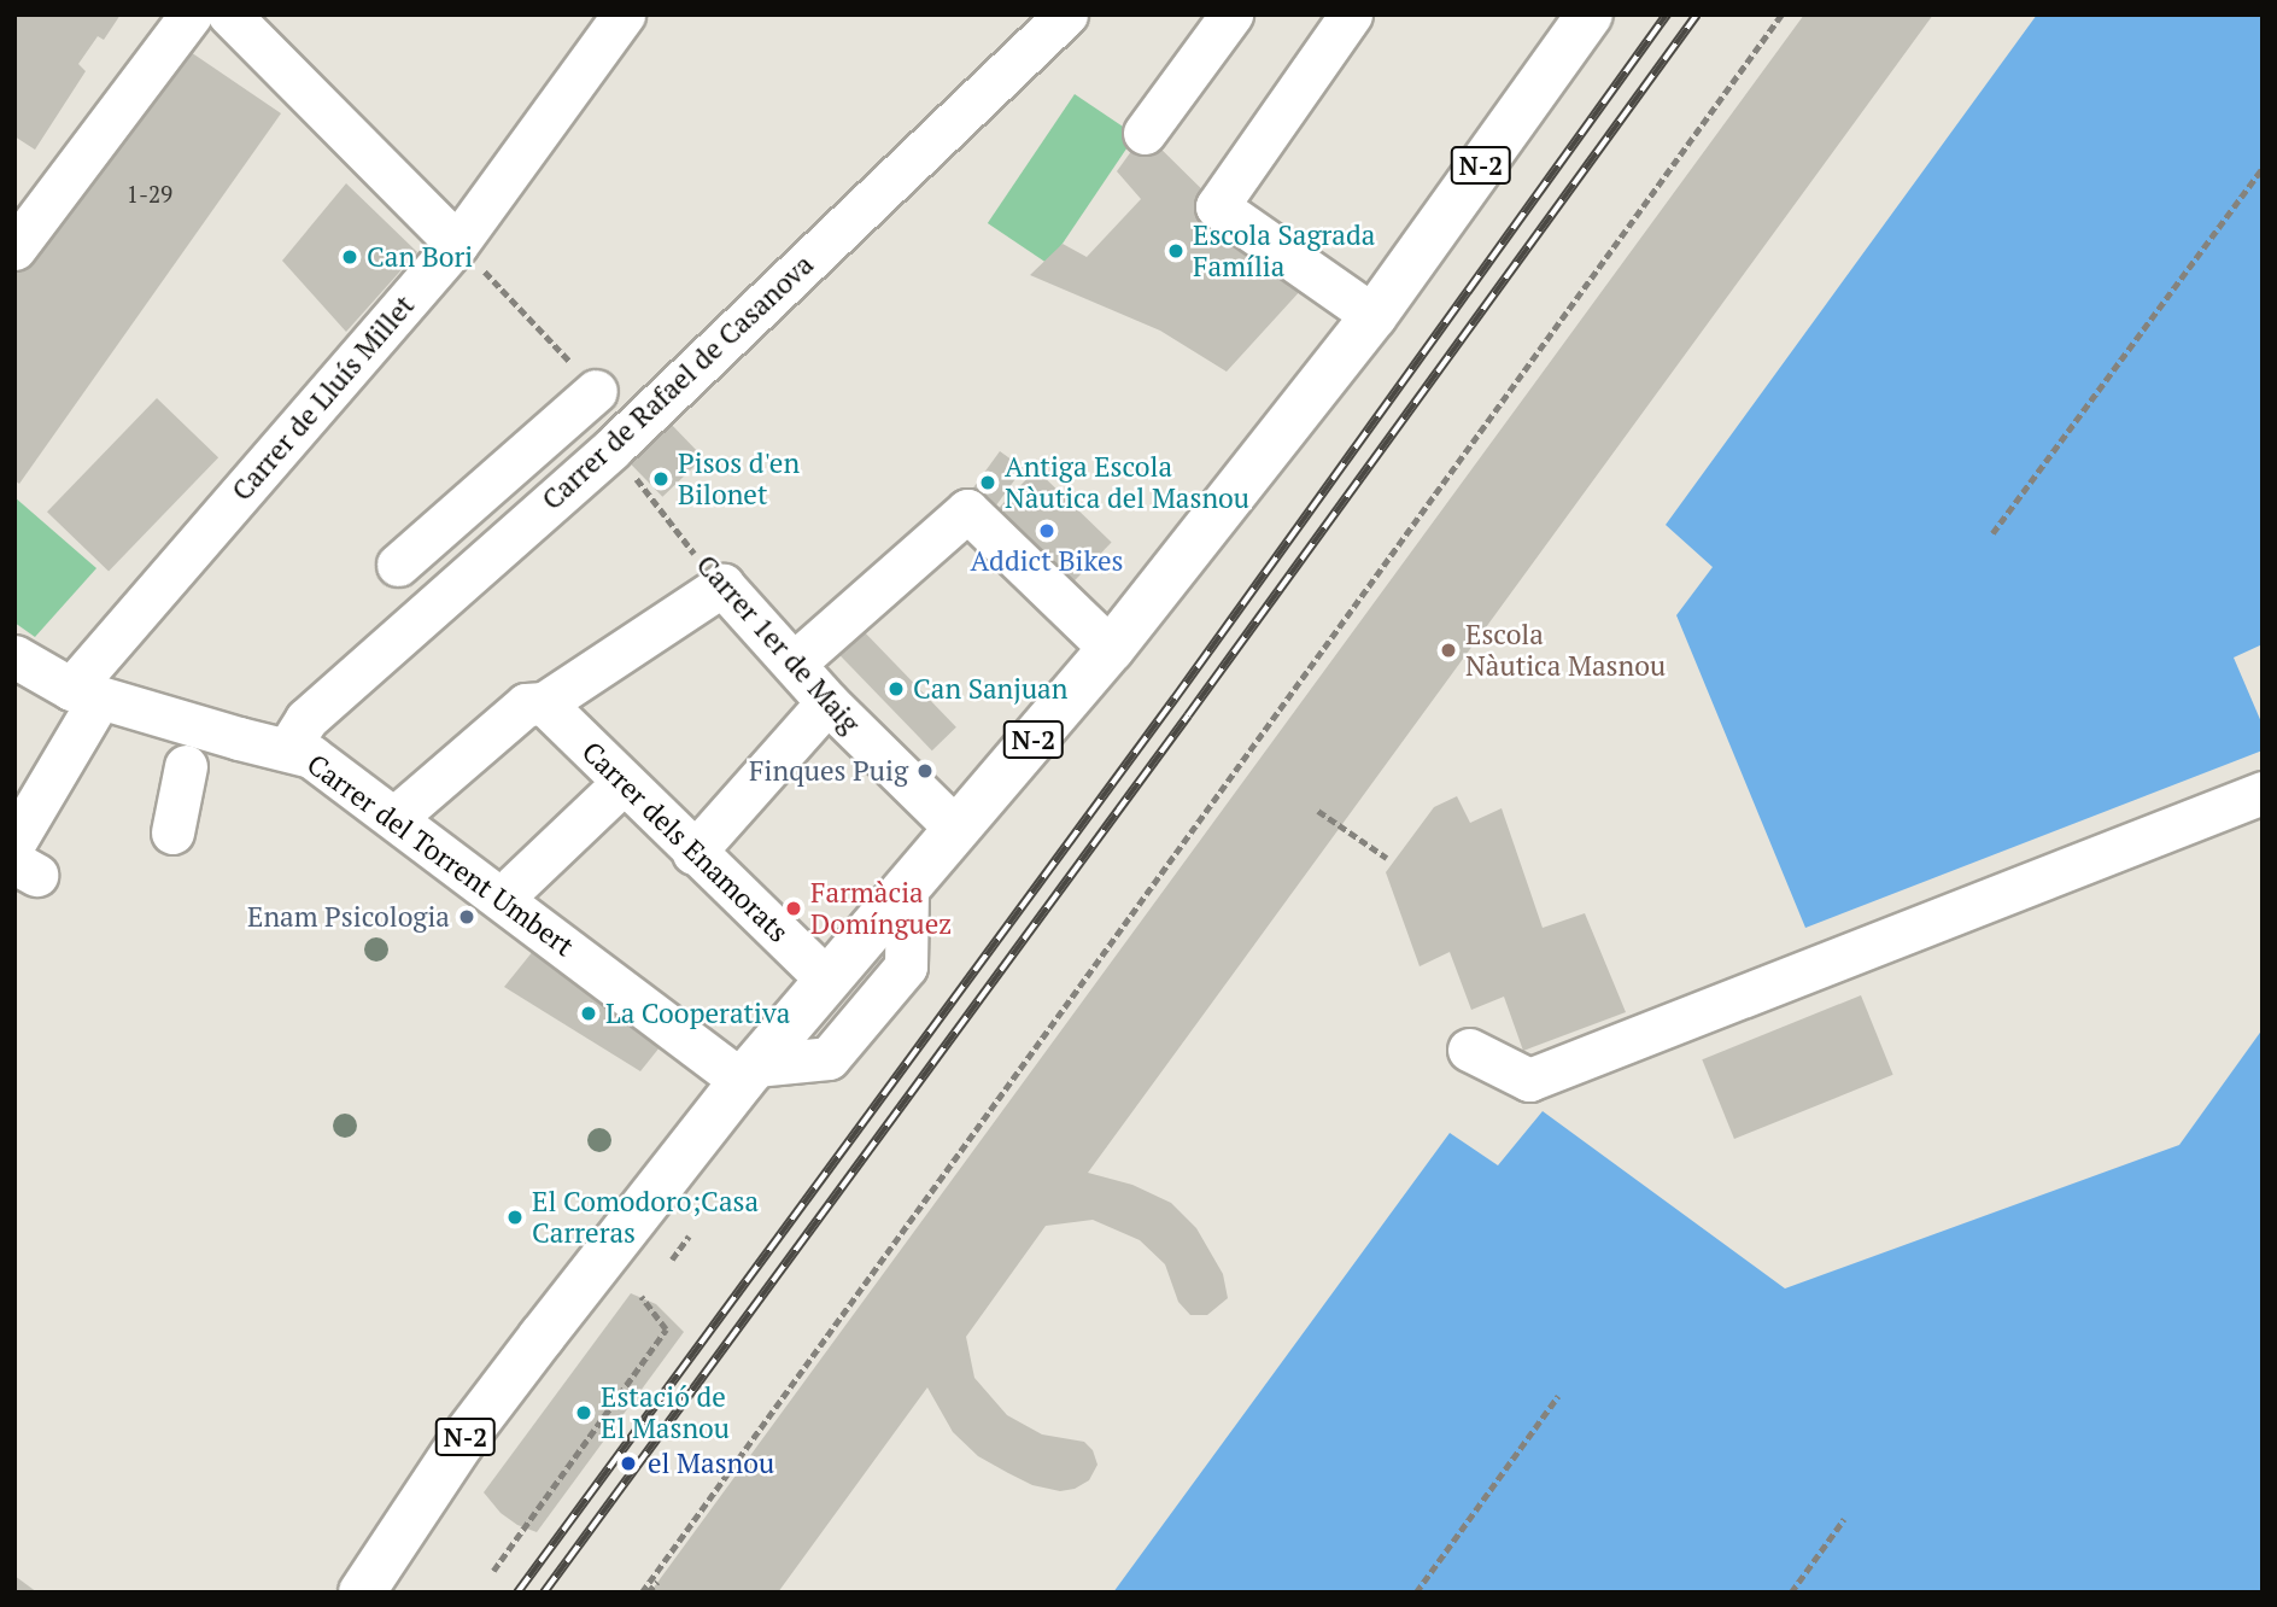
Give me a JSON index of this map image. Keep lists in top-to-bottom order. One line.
{"streets":{"main road":["N-2"],"street":["Carrer de Rafael de Casanova","Carrer de Lluís Millet","Carrer 1er de Maig","Carrer dels Enamorats","Carrer del Torrent Umbert"]},"crossings":[["N-2","Carrer 1er de Maig"],["N-2","Carrer dels Enamorats"],["N-2","Carrer del Torrent Umbert"],["Carrer de Rafael de Casanova","Carrer 1er de Maig"],["Carrer de Rafael de Casanova","Carrer del Torrent Umbert"],["Carrer de Lluís Millet","Carrer del Torrent Umbert"]],"places":["Escola Sagrada Família","Can Bori","Pisos d'en Bilonet","Antiga Escola Nàutica del Masnou","Addict Bikes","Escola Nàutica Masnou","Can Sanjuan","Finques Puig","Farmàcia Domínguez","Enam Psicologia","La Cooperativa","El Comodoro;Casa Carreras","Estació de El Masnou","el Masnou"],"house_numbers":["1-29"]}
